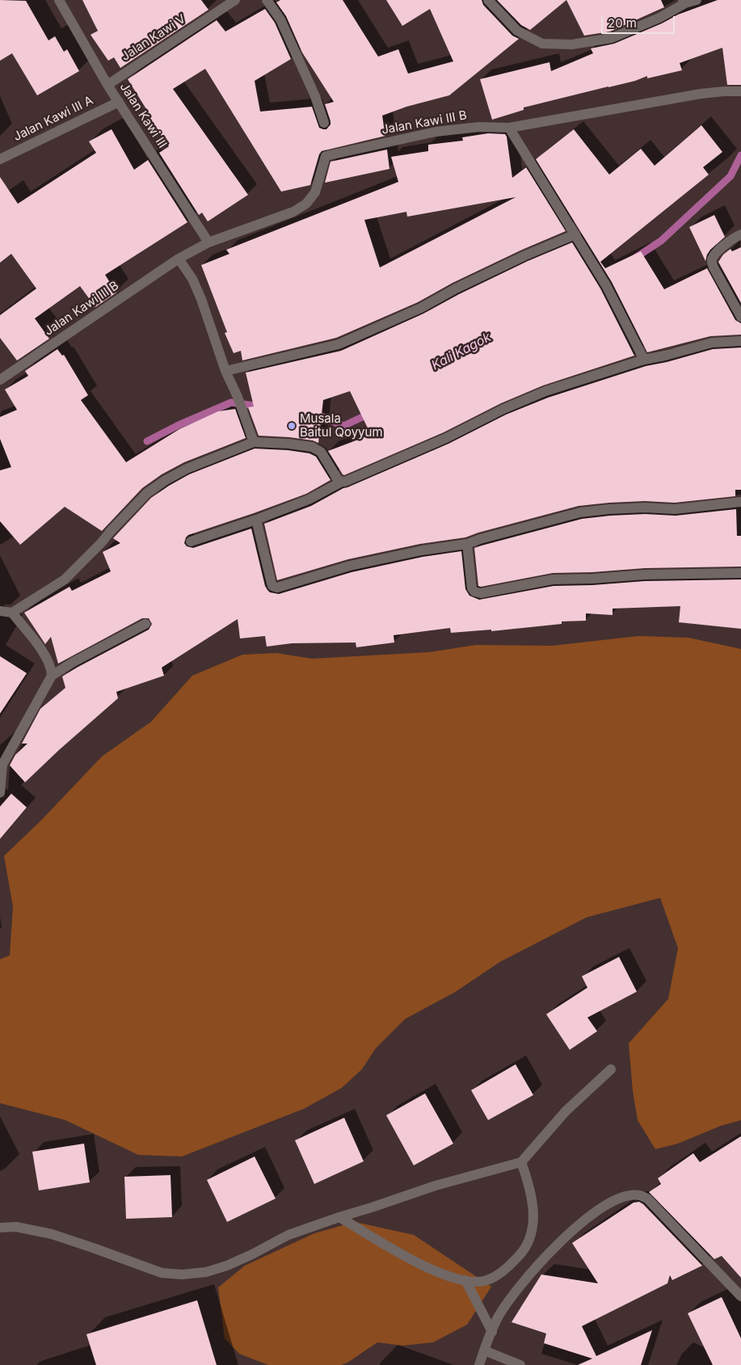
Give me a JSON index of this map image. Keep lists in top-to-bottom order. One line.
{"streets":{"street":["Jalan Kawi V","Jalan Kawi III","Jalan Kawi III A","Jalan Kawi III B"]},"crossings":[["Jalan Kawi V","Jalan Kawi III"],["Jalan Kawi III","Jalan Kawi III A"],["Jalan Kawi III","Jalan Kawi III B"]],"water":["Kali Kagok"],"places":["Musala Baitul Qoyyum"],"scale_bar":"20 m"}
